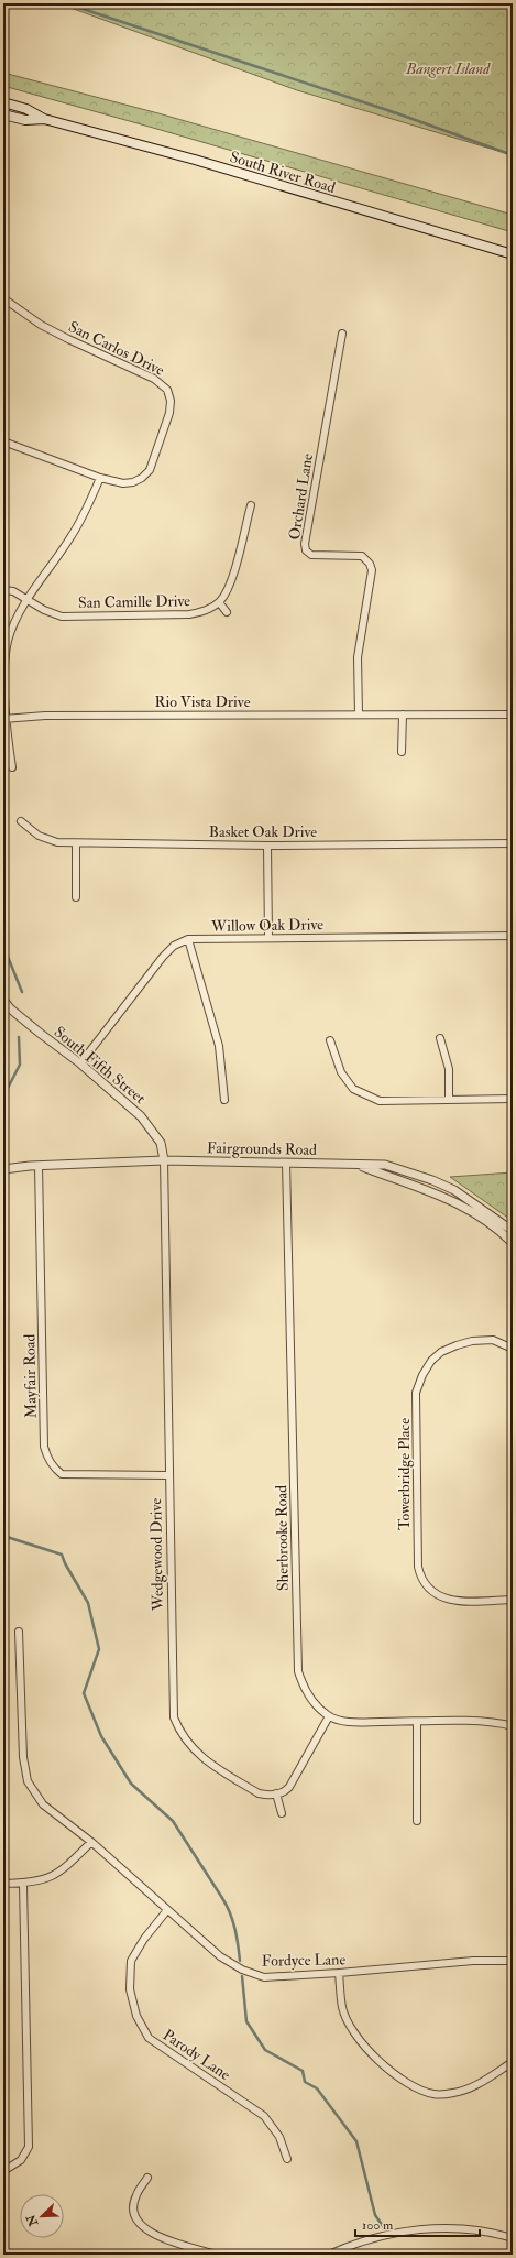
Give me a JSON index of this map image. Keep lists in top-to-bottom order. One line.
{"streets":{"main road":["South River Road"],"street":["San Carlos Drive","Orchard Lane","San Camille Drive","Rio Vista Drive","Basket Oak Drive","Willow Oak Drive","South Fifth Street","Fairgrounds Road","Mayfair Road","Towerbridge Place","Sherbrooke Road","Wedgewood Drive","Fordyce Lane","Parody Lane"]},"crossings":[["Orchard Lane","Rio Vista Drive"],["Willow Oak Drive","South Fifth Street"],["South Fifth Street","Fairgrounds Road"],["South Fifth Street","Wedgewood Drive"],["Fairgrounds Road","Mayfair Road"],["Fairgrounds Road","Sherbrooke Road"],["Fairgrounds Road","Wedgewood Drive"],["Mayfair Road","Wedgewood Drive"],["Fordyce Lane","Parody Lane"]],"parks":["Bangert Island"],"scale_bar":"100 m","north":"bottom left"}
